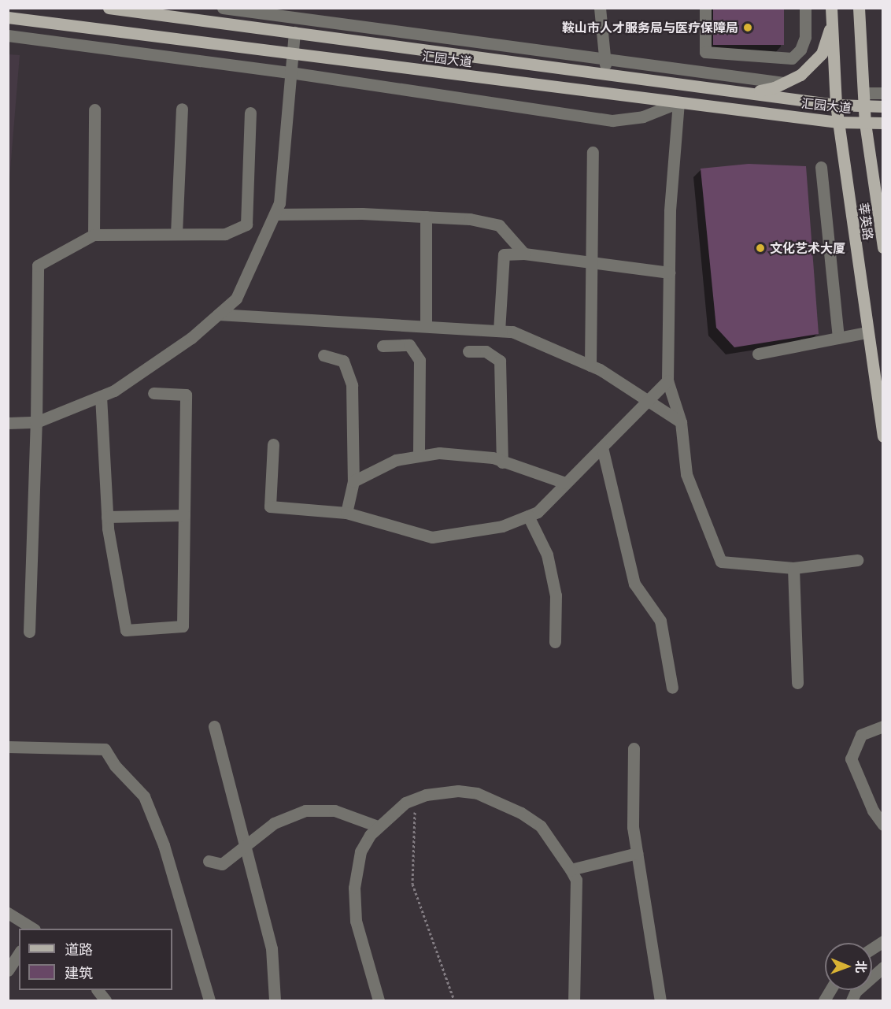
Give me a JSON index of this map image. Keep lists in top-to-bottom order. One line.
{"streets":{"main road":["汇园大道","莘英路"]},"crossings":[["汇园大道","莘英路"]],"places":["鞍山市人才服务局与医疗保障局","文化艺术大厦"],"legend":["道路","建筑"],"north":"right"}
